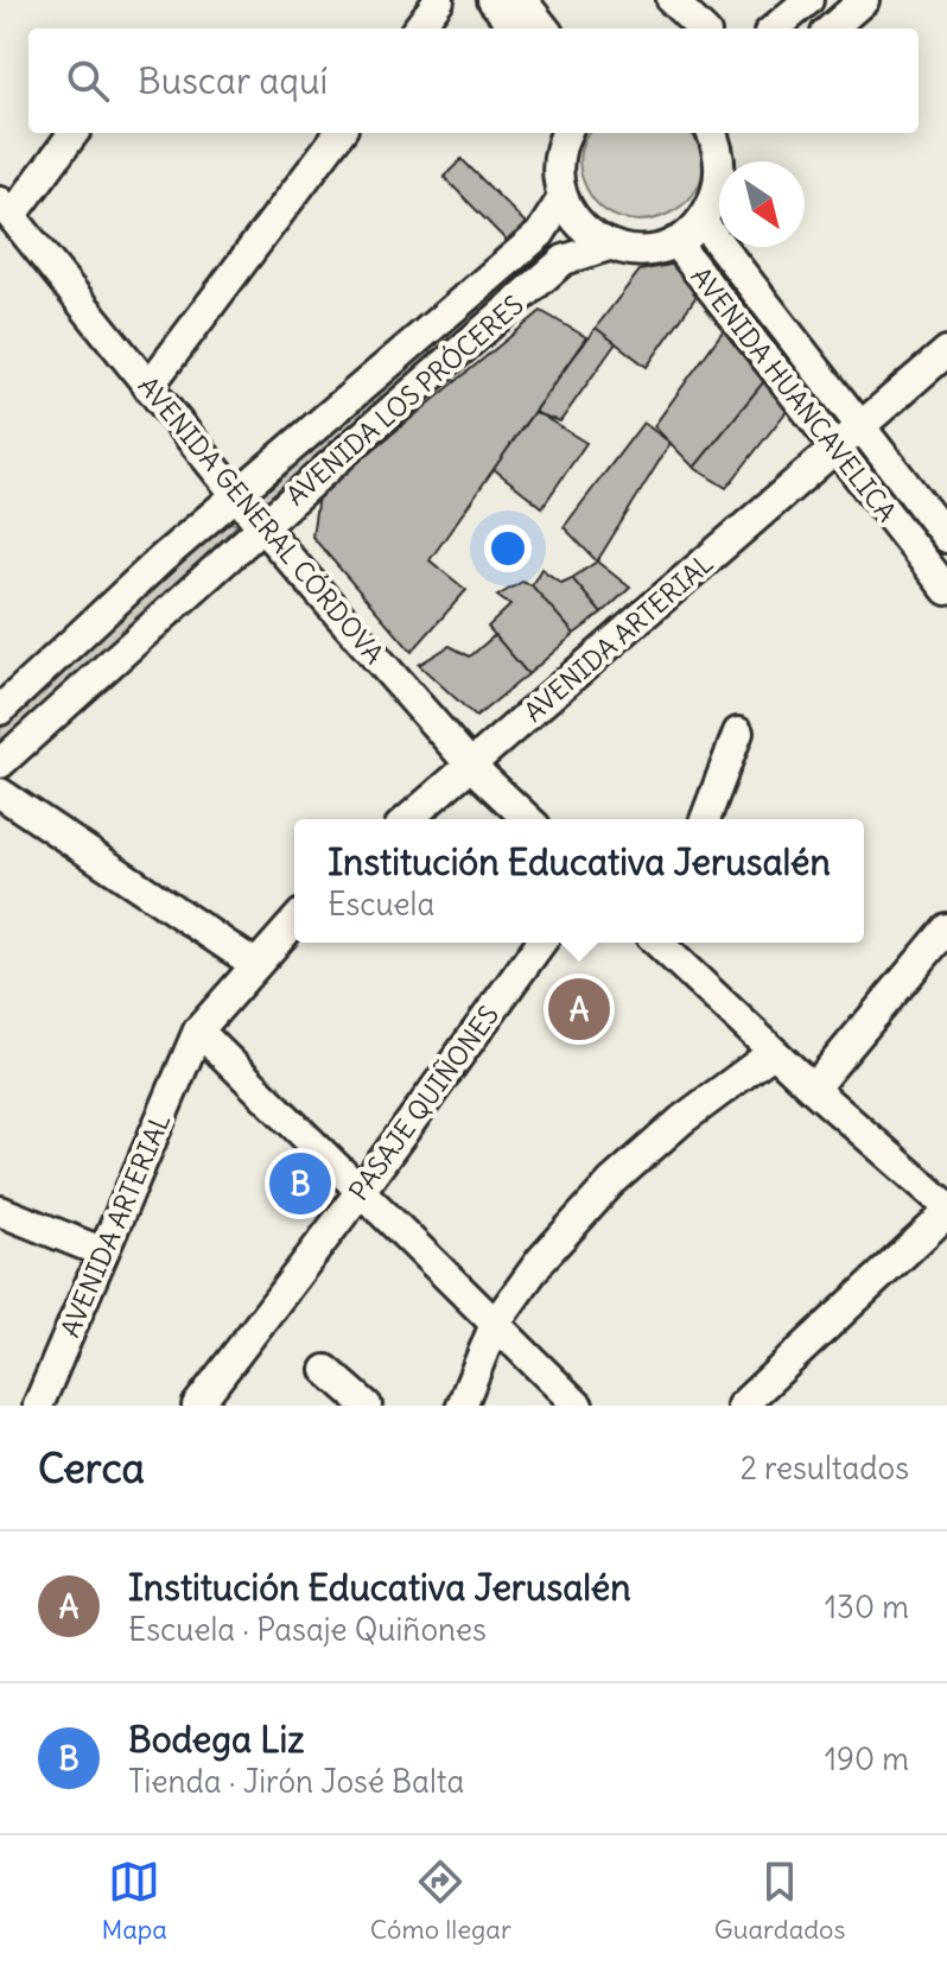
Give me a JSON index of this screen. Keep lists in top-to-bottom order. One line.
{"streets":{"street":["AVENIDA HUANCAVELICA","AVENIDA LOS PRÓCERES","AVENIDA GENERAL CÓRDOVA","AVENIDA ARTERIAL","PASAJE QUIÑONES"]},"crossings":[["AVENIDA HUANCAVELICA","AVENIDA LOS PRÓCERES"],["AVENIDA HUANCAVELICA","AVENIDA ARTERIAL"],["AVENIDA LOS PRÓCERES","AVENIDA GENERAL CÓRDOVA"],["AVENIDA GENERAL CÓRDOVA","AVENIDA ARTERIAL"]],"north":"bottom right","page":{"search":"Buscar aquí","popup":["Institución Educativa Jerusalén","Escuela"],"pins":["A","B"],"heading":["Cerca","2 resultados"],"list":[{"mark":"A","name":"Institución Educativa Jerusalén","note":"Escuela · Pasaje Quiñones","value":"130 m"},{"mark":"B","name":"Bodega Liz","note":"Tienda · Jirón José Balta","value":"190 m"}],"nav":["Mapa","Cómo llegar","Guardados"]}}
